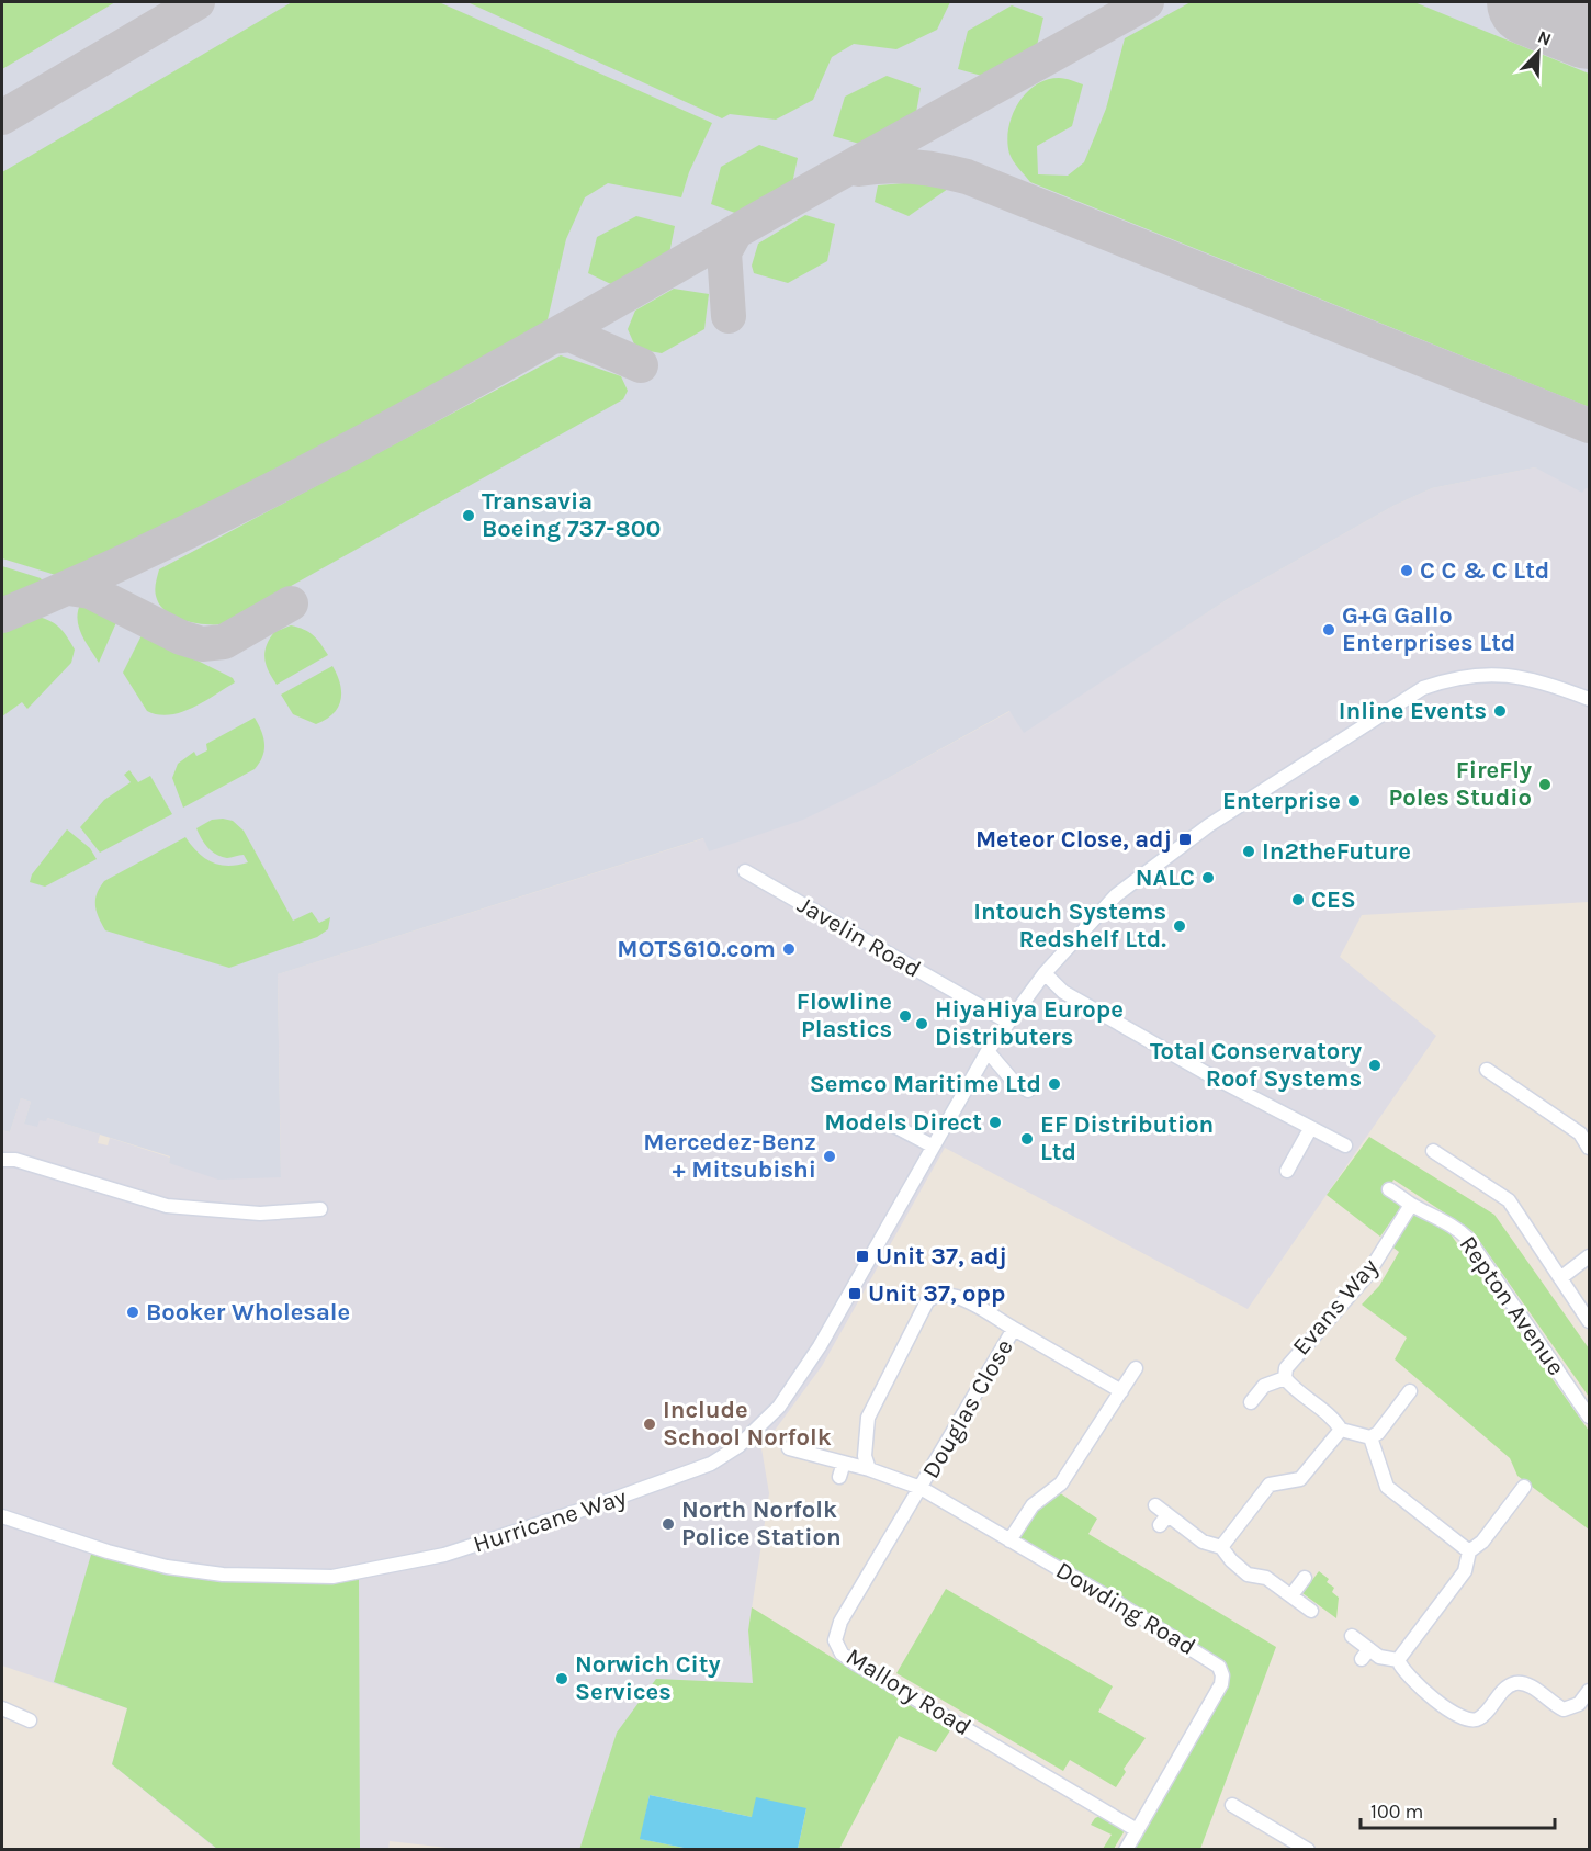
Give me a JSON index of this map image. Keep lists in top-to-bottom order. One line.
{"streets":{"street":["Javelin Road","Repton Avenue","Evans Way","Douglas Close","Hurricane Way","Dowding Road","Mallory Road"]},"crossings":[["Javelin Road","Hurricane Way"],["Repton Avenue","Evans Way"],["Douglas Close","Dowding Road"],["Douglas Close","Mallory Road"],["Dowding Road","Mallory Road"]],"places":{"other":["Transavia Boeing 737-800","C C & C Ltd","G+G Gallo Enterprises Ltd","Inline Events","FireFly Poles Studio","Enterprise","In2theFuture","NALC","CES","Intouch Systems Redshelf Ltd.","MOTS610.com","Flowline Plastics","HiyaHiya Europe Distributers","Total Conservatory Roof Systems","Semco Maritime Ltd","Models Direct","EF Distribution Ltd","Mercedez-Benz + Mitsubishi","Booker Wholesale","Include School Norfolk","North Norfolk Police Station","Norwich City Services"],"transit":["Meteor Close, adj","Unit 37, adj","Unit 37, opp"]},"scale_bar":"100 m","north":"top right"}
